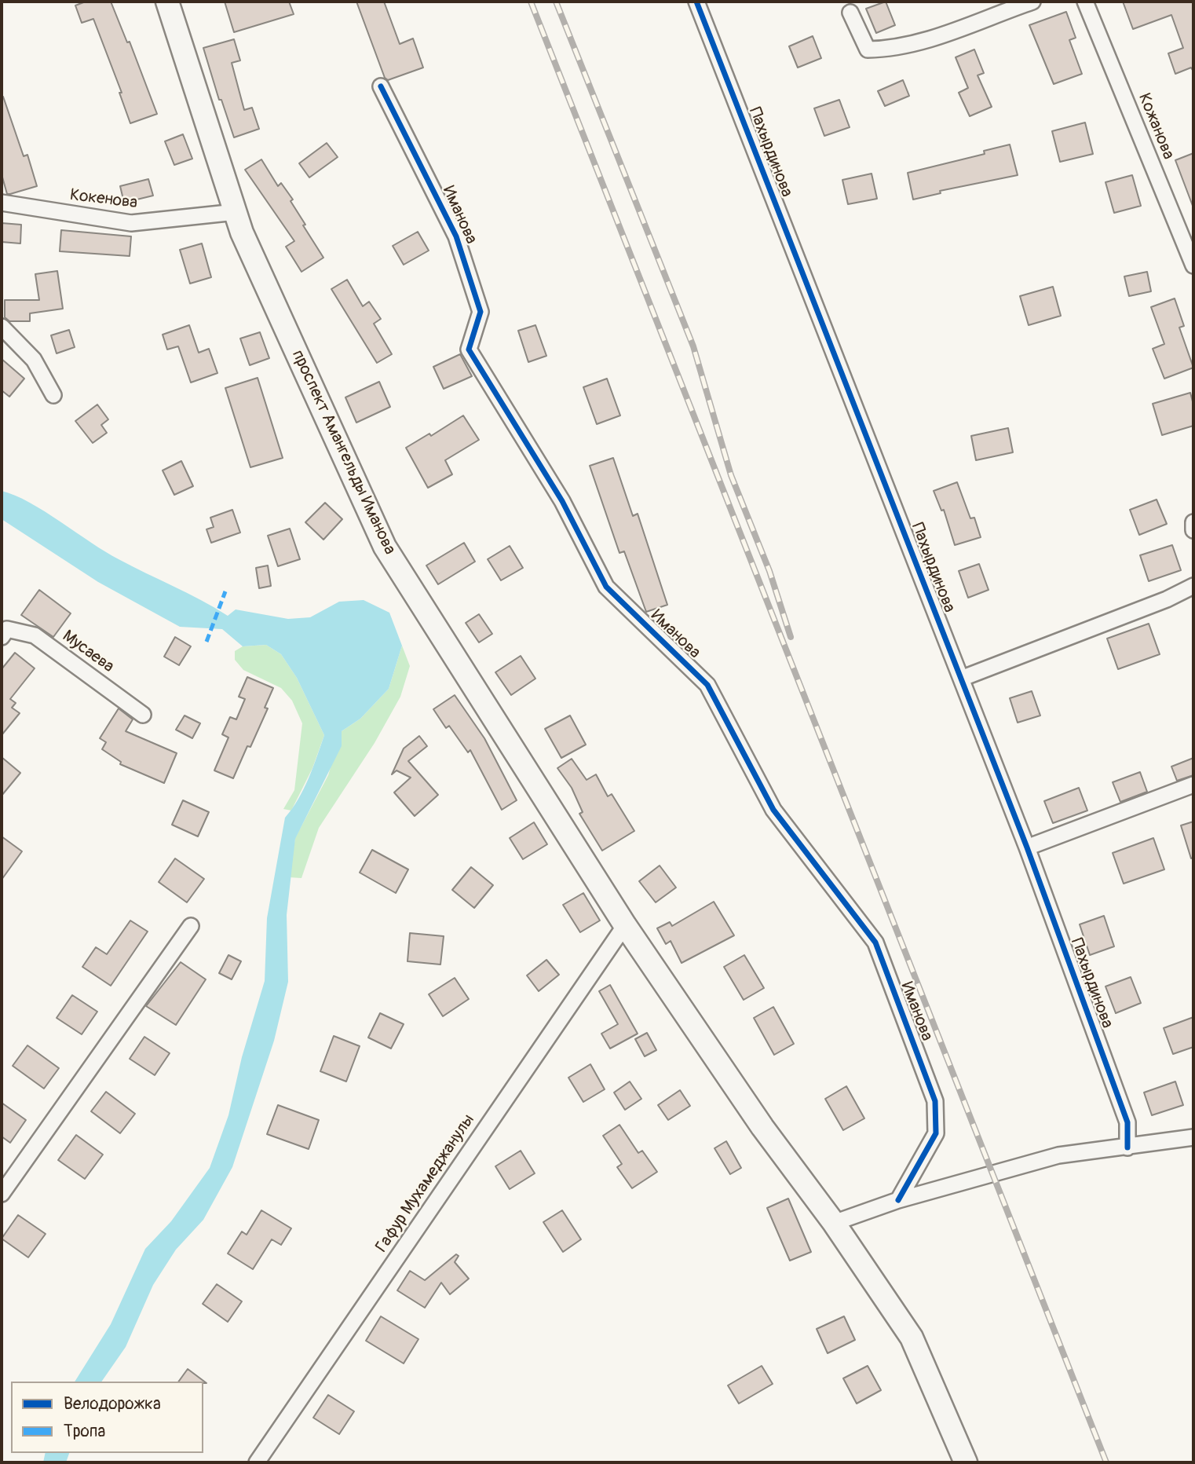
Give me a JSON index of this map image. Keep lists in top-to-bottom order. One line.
{"streets":{"main road":["проспект Амангельды Иманова"],"street":["Кожанова","Пахырдинова","Кокенова","Иманова","Мусаева","Гафур Мухамеджанулы"]},"crossings":[["Кокенова","проспект Амангельды Иманова"],["проспект Амангельды Иманова","Гафур Мухамеджанулы"]],"legend":["Велодорожка","Тропа"]}
